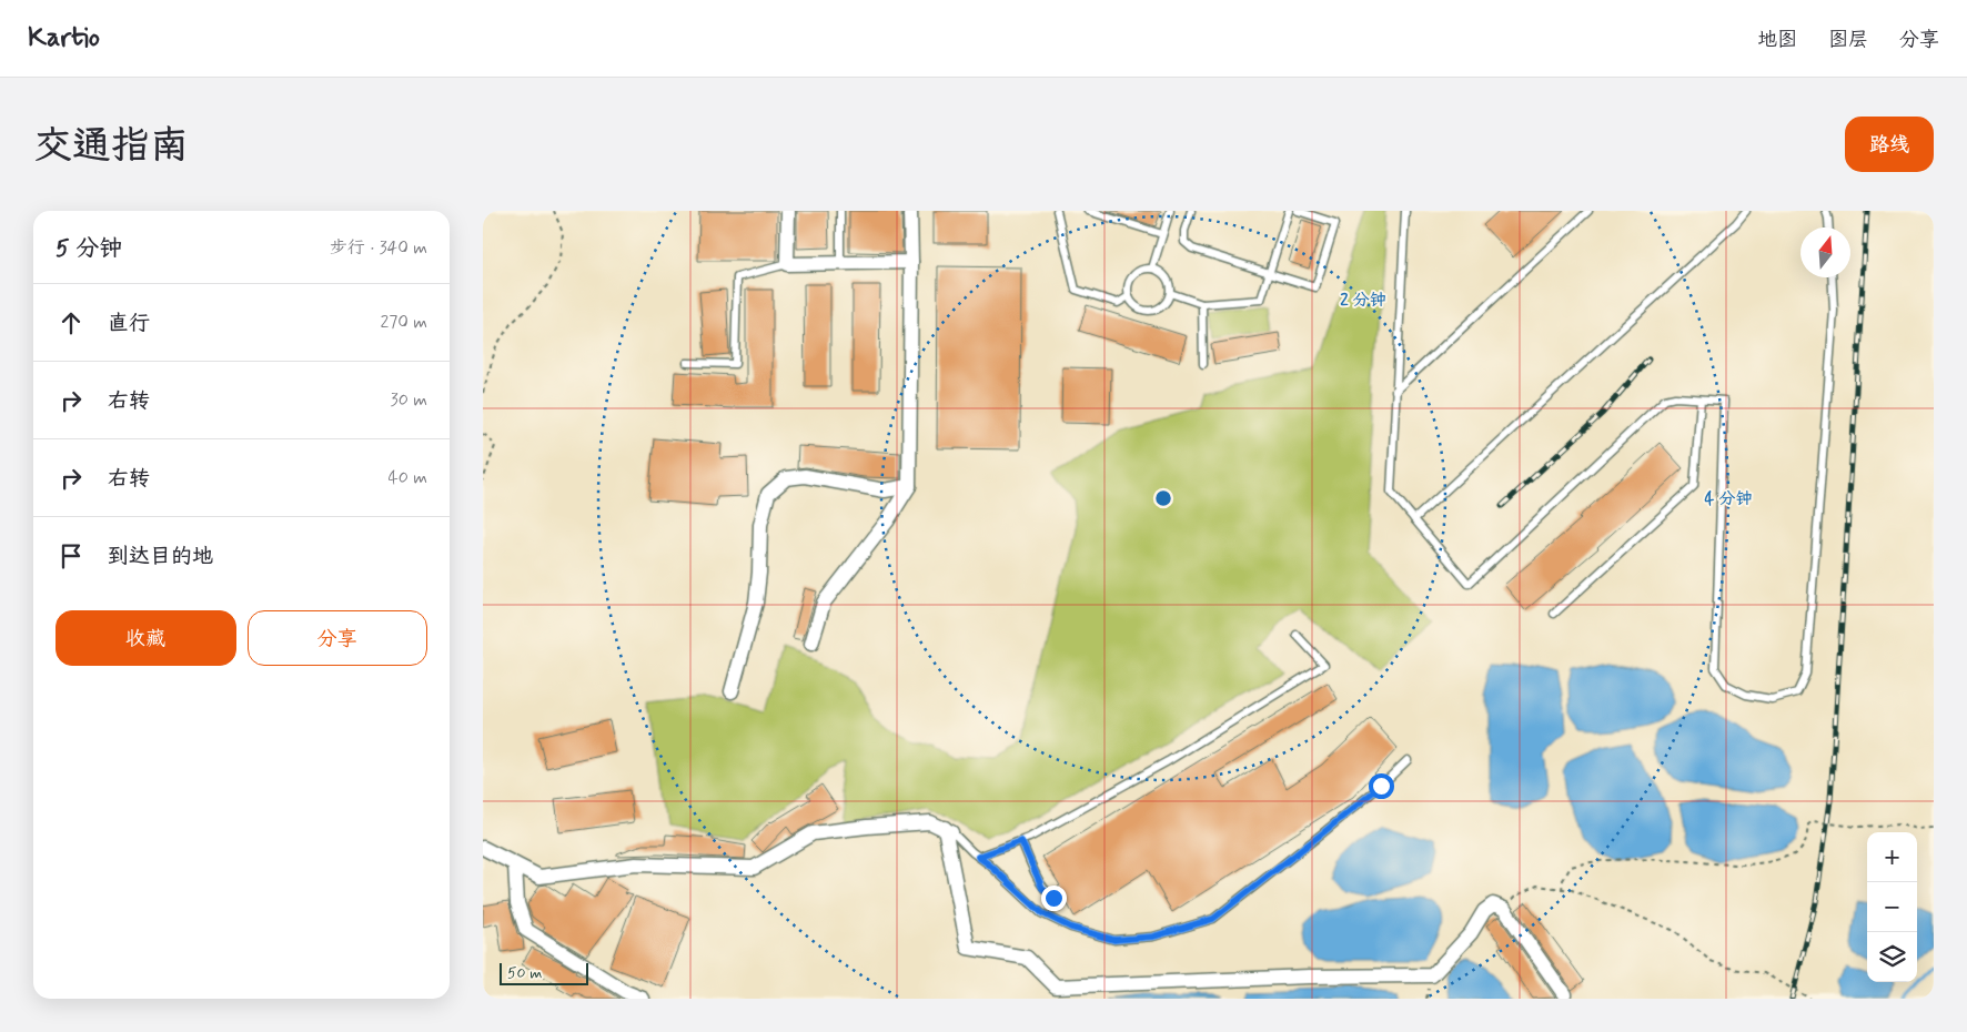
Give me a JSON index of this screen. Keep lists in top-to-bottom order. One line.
{"scale_bar":"50 m","north":"top","page":{"header":"Kartio","nav":["地图","图层","分享"],"buttons":["路线",["收藏","分享"]],"title":"交通指南","heading":["5 分钟","步行 · 340 m"],"list":[["直行","270 m"],["右转","30 m"],["右转","40 m"],"到达目的地"],"map_buttons":["+","−"],"scale":"50 m"},"rings":["2 分钟","4 分钟"]}
